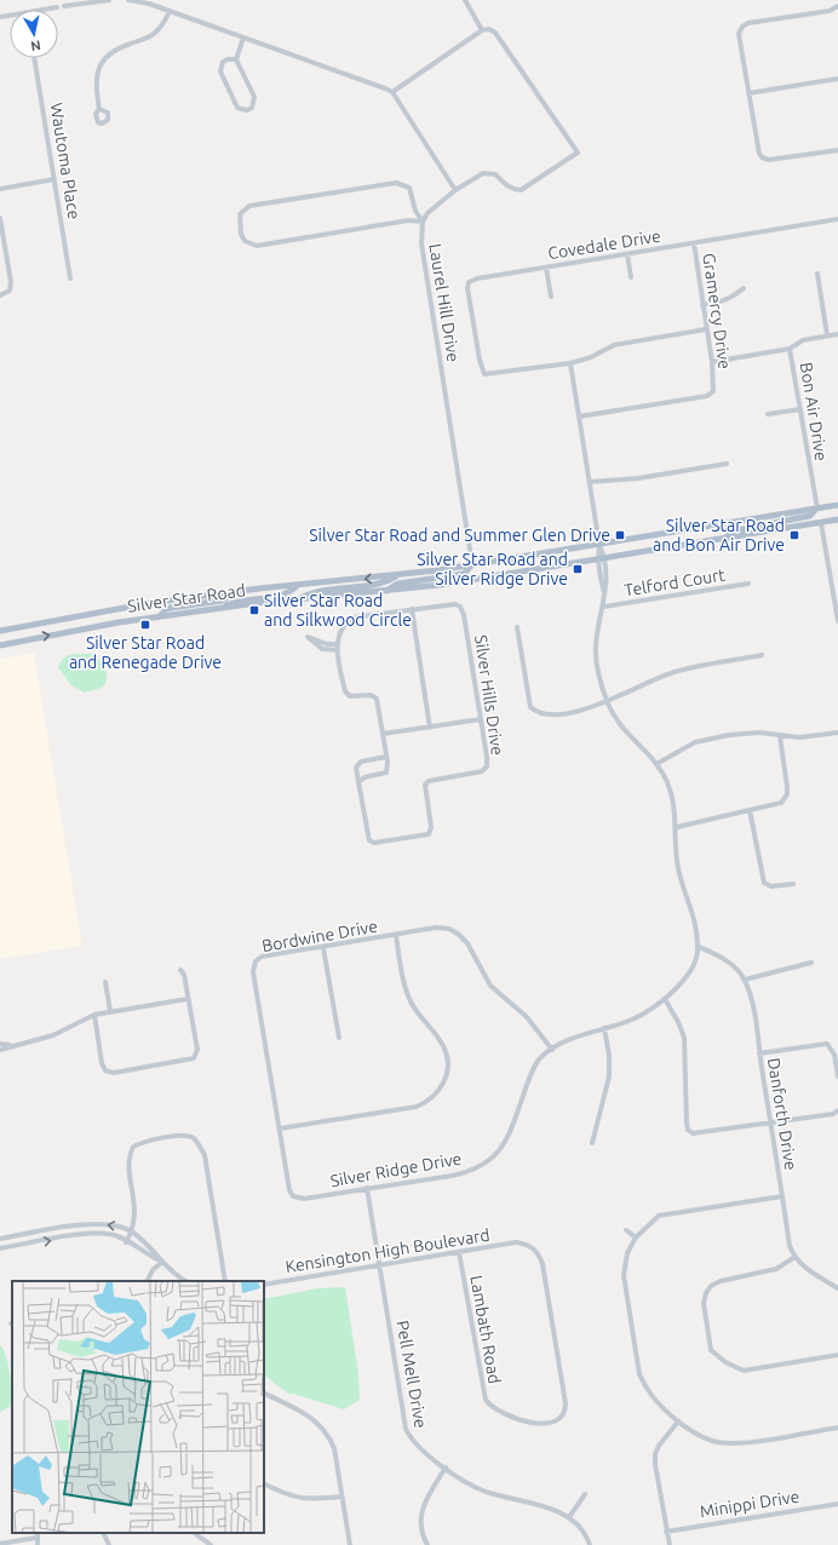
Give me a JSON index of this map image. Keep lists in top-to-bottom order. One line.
{"streets":{"main road":["Silver Star Road"],"street":["Wautoma Place","Covedale Drive","Laurel Hill Drive","Gramercy Drive","Bon Air Drive","Telford Court","Silver Hills Drive","Bordwine Drive","Danforth Drive","Silver Ridge Drive","Kensington High Boulevard","Lambath Road","Pell Mell Drive","Minippi Drive"]},"crossings":[["Covedale Drive","Gramercy Drive"],["Laurel Hill Drive","Silver Star Road"],["Bon Air Drive","Silver Star Road"],["Telford Court","Silver Ridge Drive"],["Silver Star Road","Silver Ridge Drive"],["Bordwine Drive","Silver Ridge Drive"],["Danforth Drive","Silver Ridge Drive"],["Silver Ridge Drive","Pell Mell Drive"],["Kensington High Boulevard","Lambath Road"],["Kensington High Boulevard","Pell Mell Drive"]],"places":{"transit":["Silver Star Road and Summer Glen Drive","Silver Star Road and Bon Air Drive","Silver Star Road and Silver Ridge Drive","Silver Star Road and Silkwood Circle","Silver Star Road and Renegade Drive"]},"north":"bottom"}
